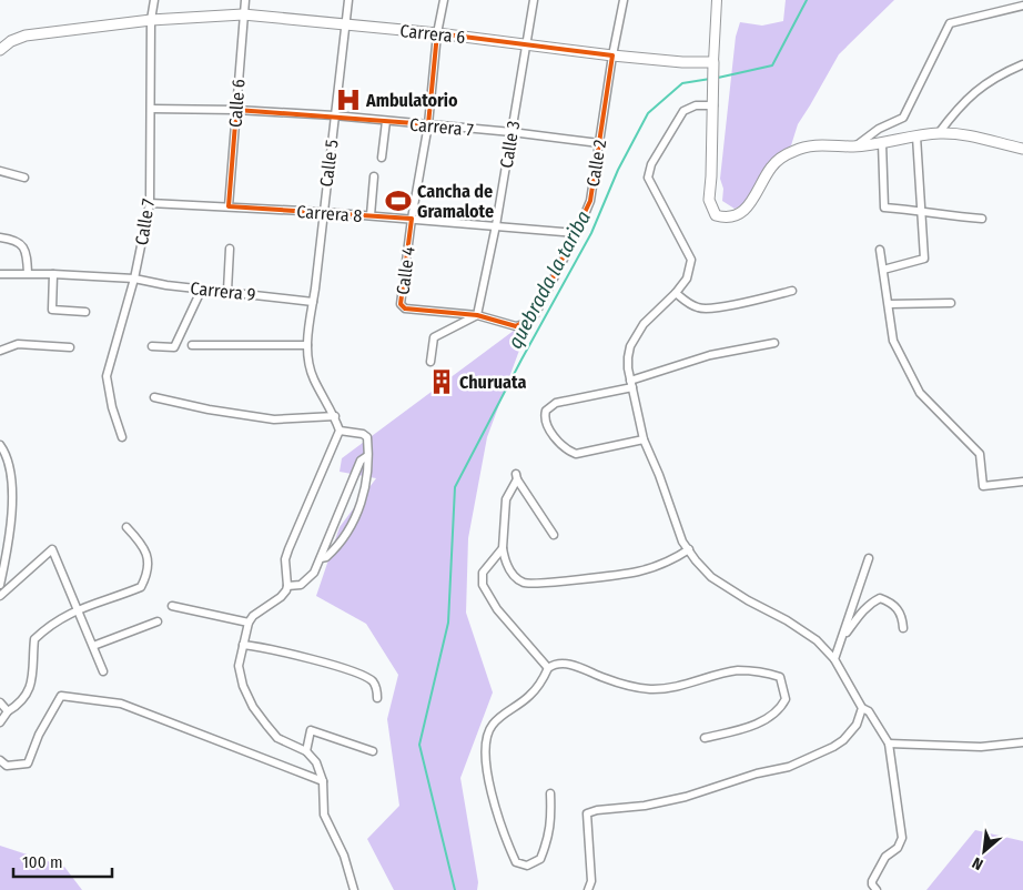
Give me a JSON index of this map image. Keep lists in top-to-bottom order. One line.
{"streets":{"main road":["Carrera 6"],"street":["Calle 6","Carrera 7","Calle 3","Calle 5","Calle 2","Carrera 8","Calle 7","Calle 4","Carrera 9"]},"crossings":[["Carrera 6","Calle 6"],["Carrera 6","Calle 3"],["Carrera 6","Calle 5"],["Carrera 6","Calle 2"],["Carrera 6","Calle 7"],["Carrera 6","Calle 4"],["Calle 6","Carrera 7"],["Calle 6","Carrera 8"],["Carrera 7","Calle 3"],["Carrera 7","Calle 5"],["Carrera 7","Calle 2"],["Carrera 7","Calle 7"],["Carrera 7","Calle 4"],["Calle 3","Calle 2"],["Calle 3","Carrera 8"],["Calle 3","Calle 4"],["Calle 5","Carrera 8"],["Calle 5","Carrera 9"],["Calle 2","Carrera 8"],["Calle 2","Calle 4"],["Carrera 8","Calle 7"],["Carrera 8","Calle 4"],["Calle 7","Carrera 9"]],"water":["quebrada la tariba"],"places":{"hospital":["Ambulatorio"],"sports":["Cancha de Gramalote"],"building":["Churuata"]},"scale_bar":"100 m","north":"bottom left"}
